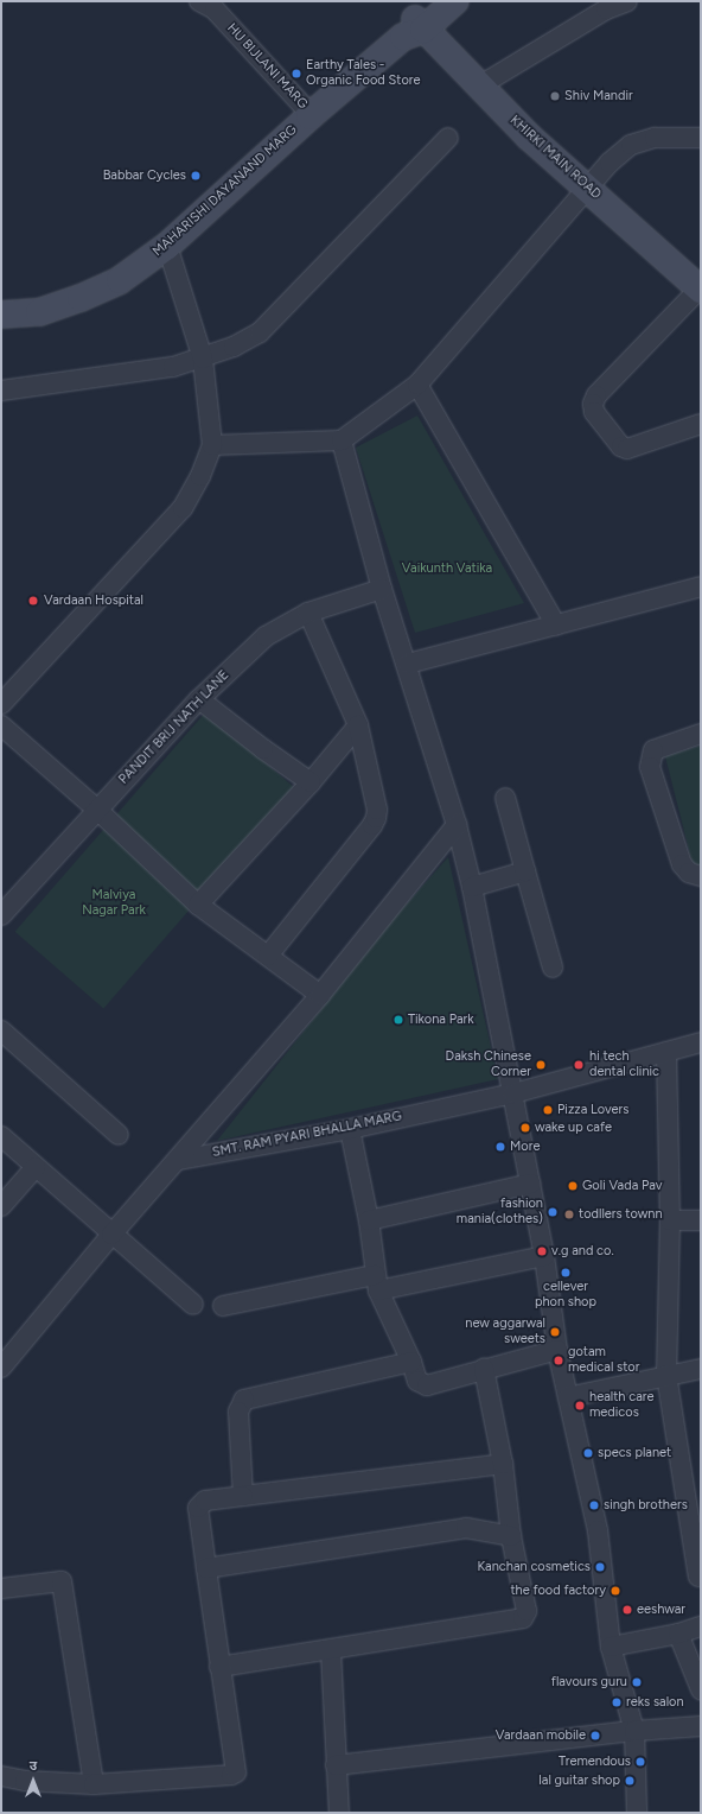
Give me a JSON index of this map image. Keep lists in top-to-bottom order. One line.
{"streets":{"street":["HU BIJLANI MARG","KHIRKI MAIN ROAD","MAHARISHI DAYANAND MARG","PANDIT BRIJ NATH LANE","SMT. RAM PYARI BHALLA MARG"]},"crossings":[["HU BIJLANI MARG","MAHARISHI DAYANAND MARG"],["KHIRKI MAIN ROAD","MAHARISHI DAYANAND MARG"]],"parks":["Vaikunth Vatika","Malviya Nagar Park"],"places":["Earthy Tales - Organic Food Store","Shiv Mandir","Babbar Cycles","Vardaan Hospital","Tikona Park","Daksh Chinese Corner","hi tech dental clinic","Pizza Lovers","wake up cafe","More","Goli Vada Pav","fashion mania(clothes)","todllers townn","v.g and co.","cellever phon shop","new aggarwal sweets","gotam medical stor","health care medicos","specs planet","singh brothers","Kanchan cosmetics","the food factory","eeshwar","flavours guru","reks salon","Vardaan mobile","Tremendous","lal guitar shop"],"north":"top"}
